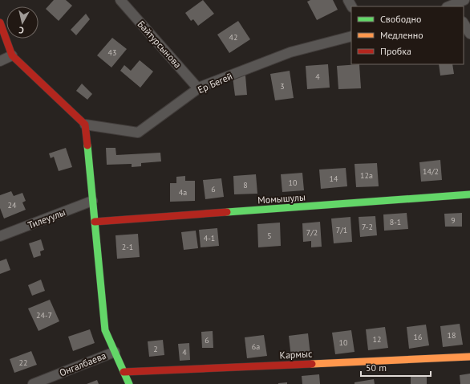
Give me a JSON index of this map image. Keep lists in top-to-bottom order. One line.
{"streets":{"street":["Байтурсынова","Ер Бегей","Момышулы","Тилеуулы","Кармыс","Онгалбаева"]},"crossings":[["Байтурсынова","Ер Бегей"]],"house_numbers":["42","43","4","3","14/2","12а","14","10","8","6","4а","24","9","8-1","7-2","7/1","7/2","5","4-1","2-1","24-7","18","16","12","6","10","6а","2","4","22"],"legend":["Свободно","Медленно","Пробка"],"scale_bar":"50 m","north":"bottom"}
